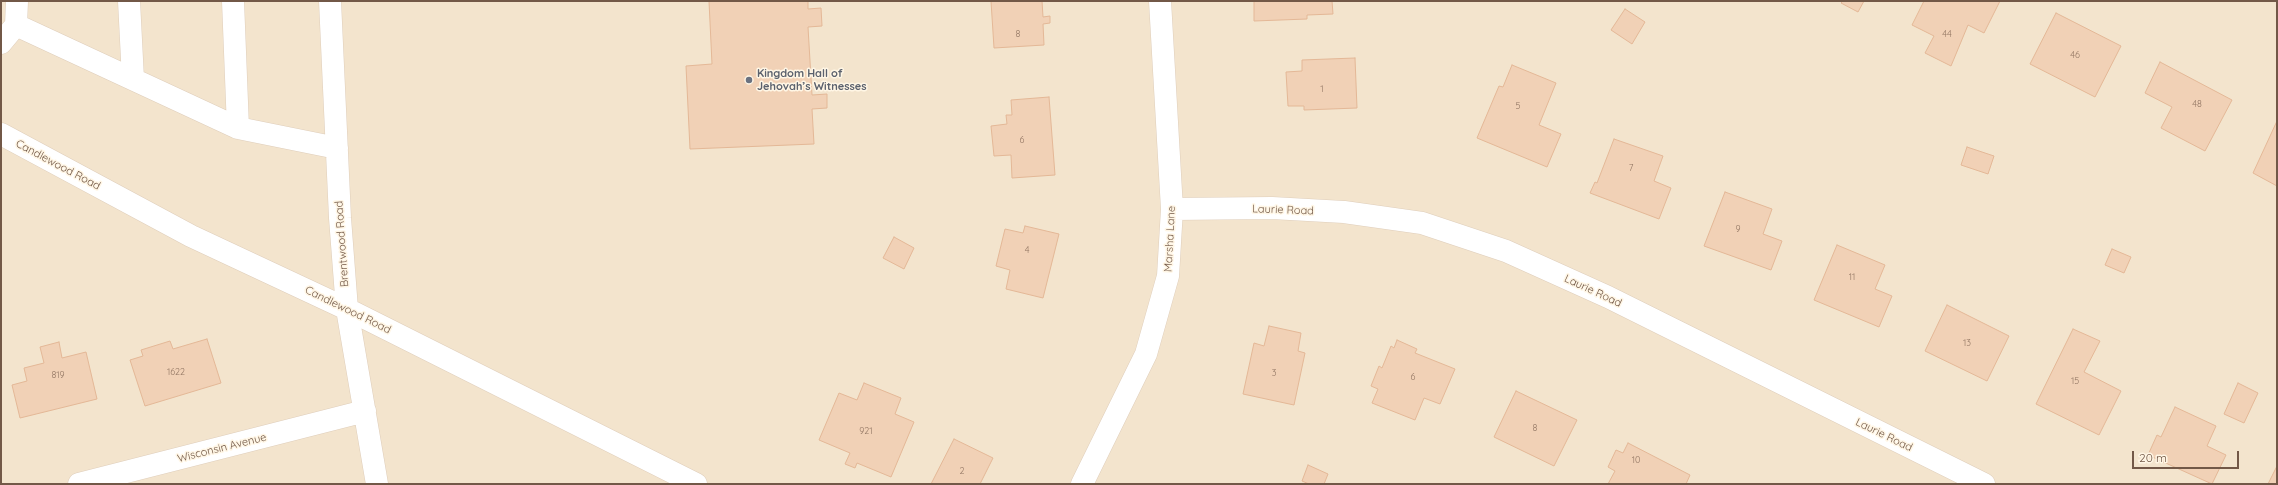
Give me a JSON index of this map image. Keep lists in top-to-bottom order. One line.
{"streets":{"street":["Candlewood Road","Laurie Road","Marsha Lane","Brentwood Road","Wisconsin Avenue"]},"crossings":[["Candlewood Road","Brentwood Road"],["Laurie Road","Marsha Lane"],["Brentwood Road","Wisconsin Avenue"]],"places":["Kingdom Hall of Jehovah’s Witnesses"],"house_numbers":["8","44","46","1","48","5","6","7","9","4","11","13","1622","3","819","6","15","8","921","10","2"],"scale_bar":"20 m"}
